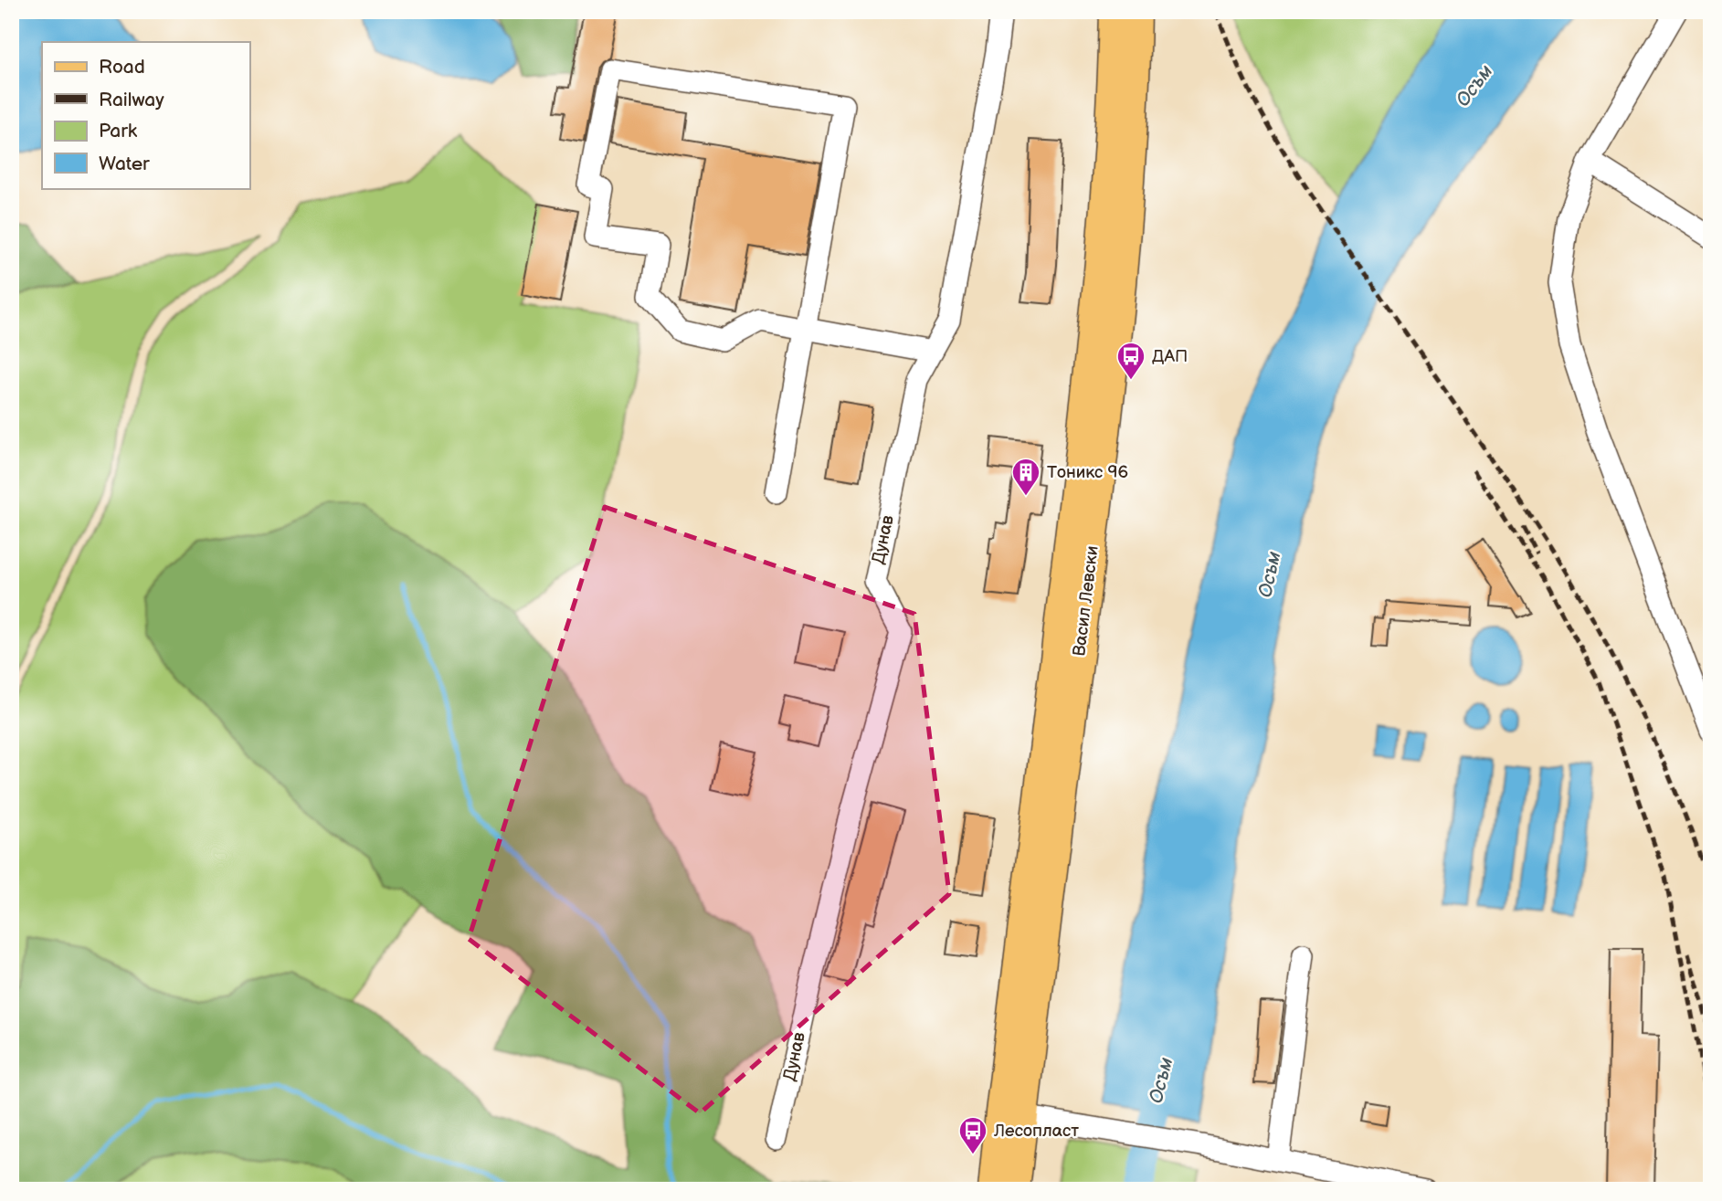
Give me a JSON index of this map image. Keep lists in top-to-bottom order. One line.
{"streets":{"main road":["Васил Левски"],"street":["Дунав"]},"water":["Осъм"],"places":{"bus stop":["ДАП","Лесопласт"],"building":["Тоникс 96"]},"legend":["Road","Railway","Park","Water"]}
